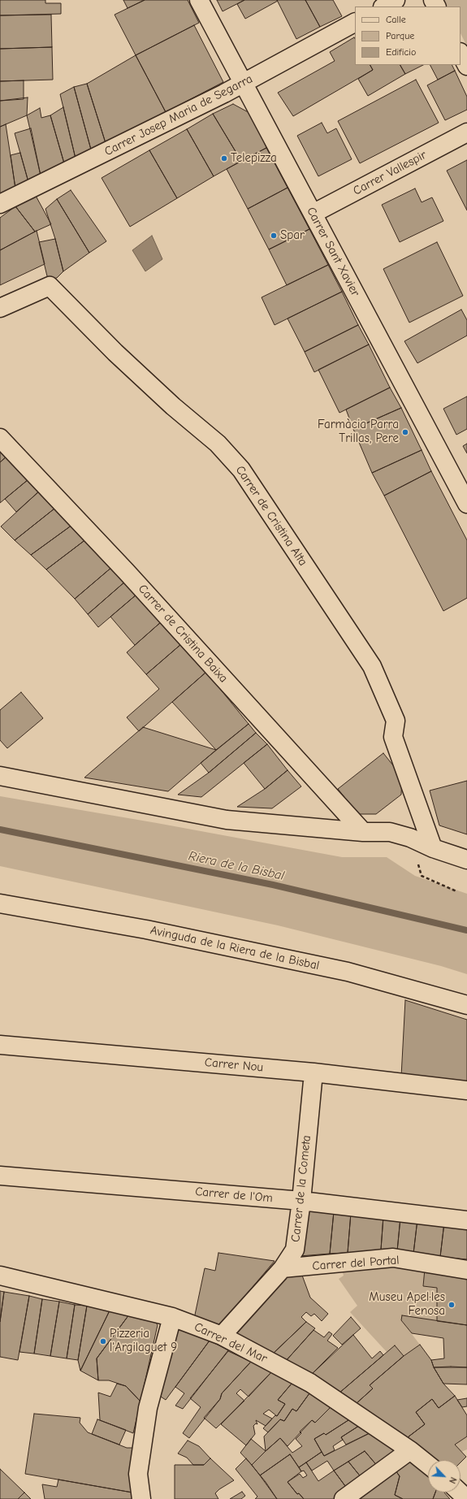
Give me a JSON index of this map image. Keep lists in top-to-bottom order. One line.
{"streets":{"street":["Carrer Josep Maria de Segarra","Carrer Vallespir","Carrer Sant Xavier","Carrer de Cristina Alta","Carrer de Cristina Baixa","Avinguda de la Riera de la Bisbal","Carrer Nou","Carrer de la Cometa","Carrer de l'Om","Carrer del Portal","Carrer del Mar"]},"crossings":[["Carrer Josep Maria de Segarra","Carrer Sant Xavier"],["Carrer Vallespir","Carrer Sant Xavier"],["Carrer Nou","Carrer de la Cometa"],["Carrer de la Cometa","Carrer de l'Om"],["Carrer de la Cometa","Carrer del Portal"],["Carrer de la Cometa","Carrer del Mar"]],"water":["Riera de la Bisbal"],"places":["Telepizza","Spar","Farmàcia Parra Trillas, Pere","Museu Apel·les Fenosa","Pizzeria l'Argilaguet 9"],"legend":["Calle","Parque","Edificio"],"north":"bottom right"}
